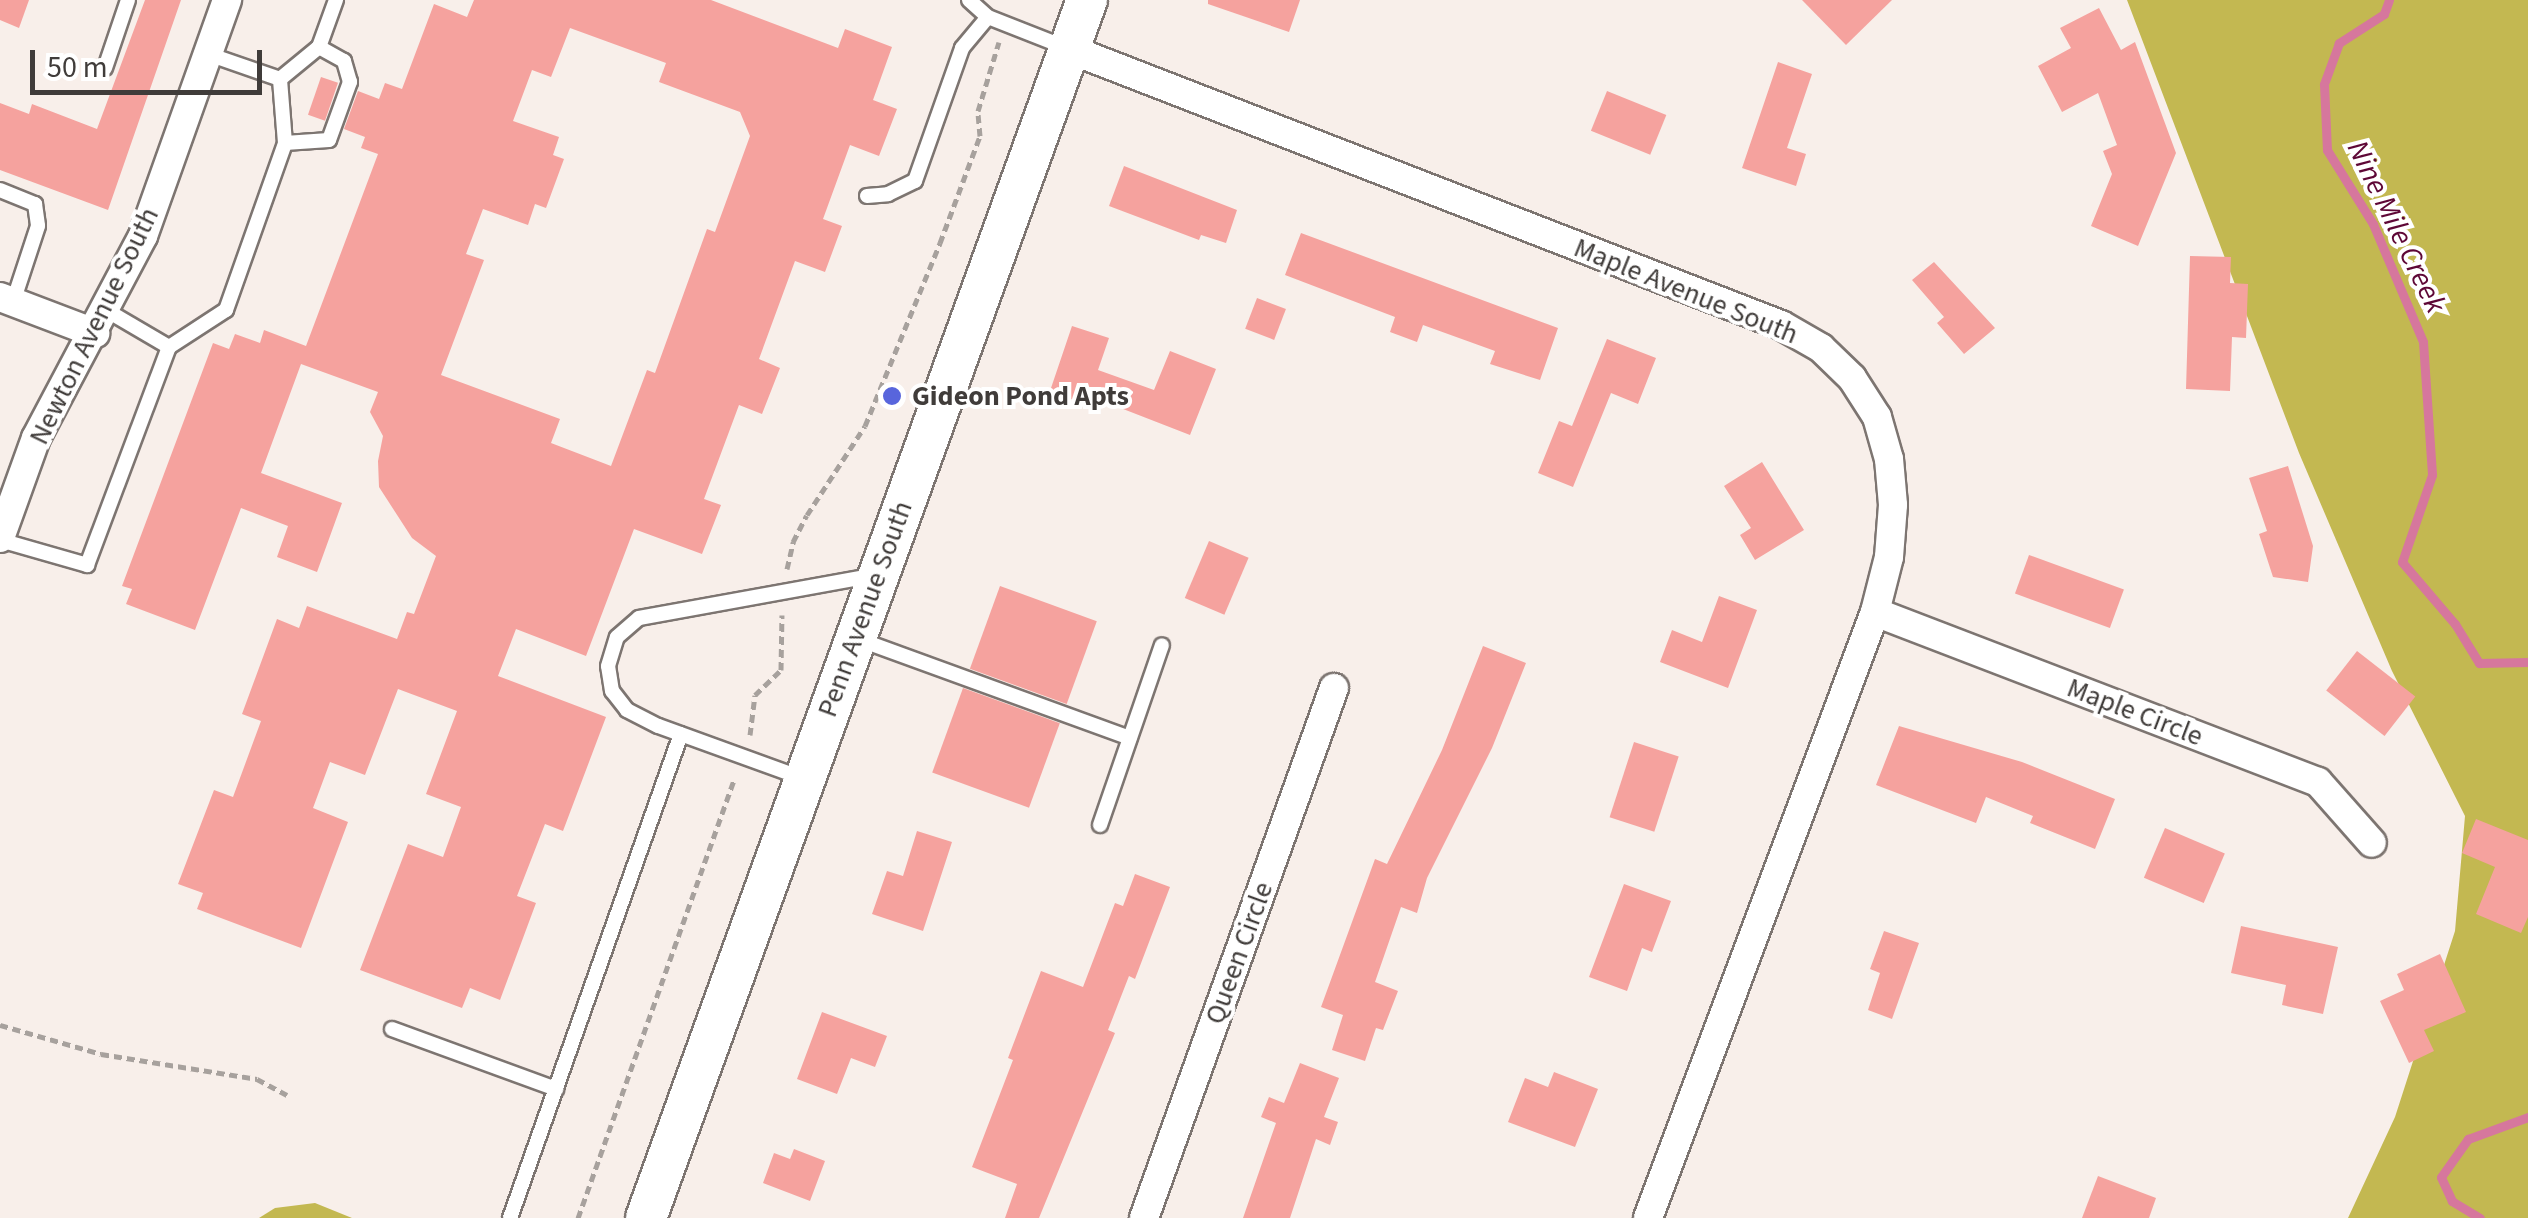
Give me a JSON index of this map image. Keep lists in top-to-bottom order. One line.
{"streets":{"main road":["Penn Avenue South"],"street":["Maple Avenue South","Newton Avenue South","Maple Circle","Queen Circle"]},"crossings":[["Maple Avenue South","Penn Avenue South"],["Maple Avenue South","Maple Circle"]],"water":["Nine Mile Creek"],"places":["Gideon Pond Apts"],"scale_bar":"50 m"}
